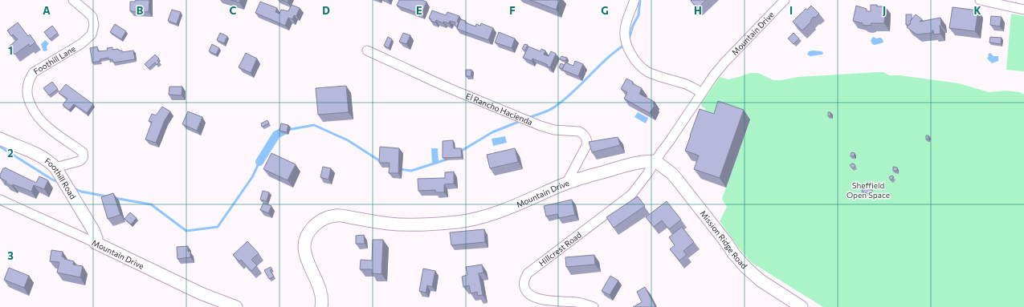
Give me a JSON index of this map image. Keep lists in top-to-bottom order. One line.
{"streets":{"main road":["Mountain Drive","Foothill Road","Mission Ridge Road"],"street":["Foothill Lane","El Rancho Hacienda","Hillcrest Road"]},"crossings":[["Mountain Drive","El Rancho Hacienda"],["Mountain Drive","Foothill Road"],["Mountain Drive","Mission Ridge Road"],["Mountain Drive","Hillcrest Road"],["Foothill Lane","Foothill Road"],["Mission Ridge Road","Hillcrest Road"]],"parks":["Sheffield Open Space"],"grid":{"columns":["A","B","C","D","E","F","G","H","I","J","K"],"rows":["1","2","3"]}}
